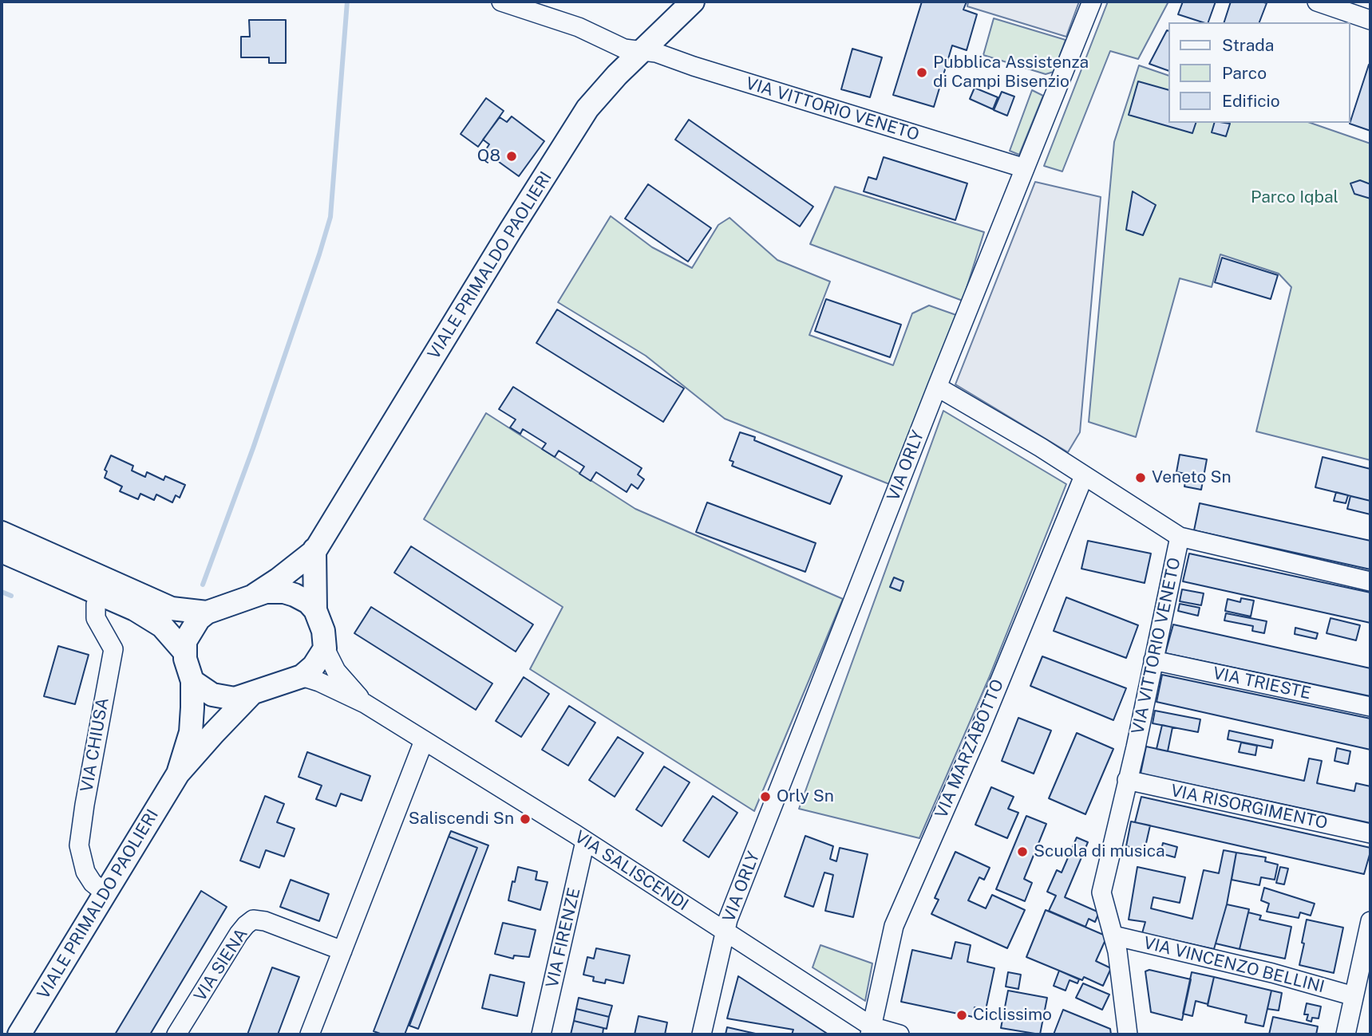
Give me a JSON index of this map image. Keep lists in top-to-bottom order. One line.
{"streets":{"main road":["VIALE PRIMALDO PAOLIERI"],"street":["VIA VITTORIO VENETO","VIA ORLY","VIA TRIESTE","VIA CHIUSA","VIA MARZABOTTO","VIA RISORGIMENTO","VIA SALISCENDI","VIA FIRENZE","VIA SIENA","VIA VINCENZO BELLINI"]},"crossings":[["VIA VITTORIO VENETO","VIALE PRIMALDO PAOLIERI"],["VIA VITTORIO VENETO","VIA ORLY"],["VIA VITTORIO VENETO","VIA TRIESTE"],["VIA VITTORIO VENETO","VIA MARZABOTTO"],["VIA VITTORIO VENETO","VIA RISORGIMENTO"],["VIA VITTORIO VENETO","VIA VINCENZO BELLINI"],["VIALE PRIMALDO PAOLIERI","VIA CHIUSA"],["VIALE PRIMALDO PAOLIERI","VIA SALISCENDI"],["VIA ORLY","VIA SALISCENDI"],["VIA MARZABOTTO","VIA SALISCENDI"],["VIA SALISCENDI","VIA FIRENZE"]],"parks":["Parco Iqbal"],"places":["Pubblica Assistenza di Campi Bisenzio","Q8","Veneto Sn","Orly Sn","Saliscendi Sn","Scuola di musica","Ciclissimo"],"legend":["Strada","Parco","Edificio"]}
